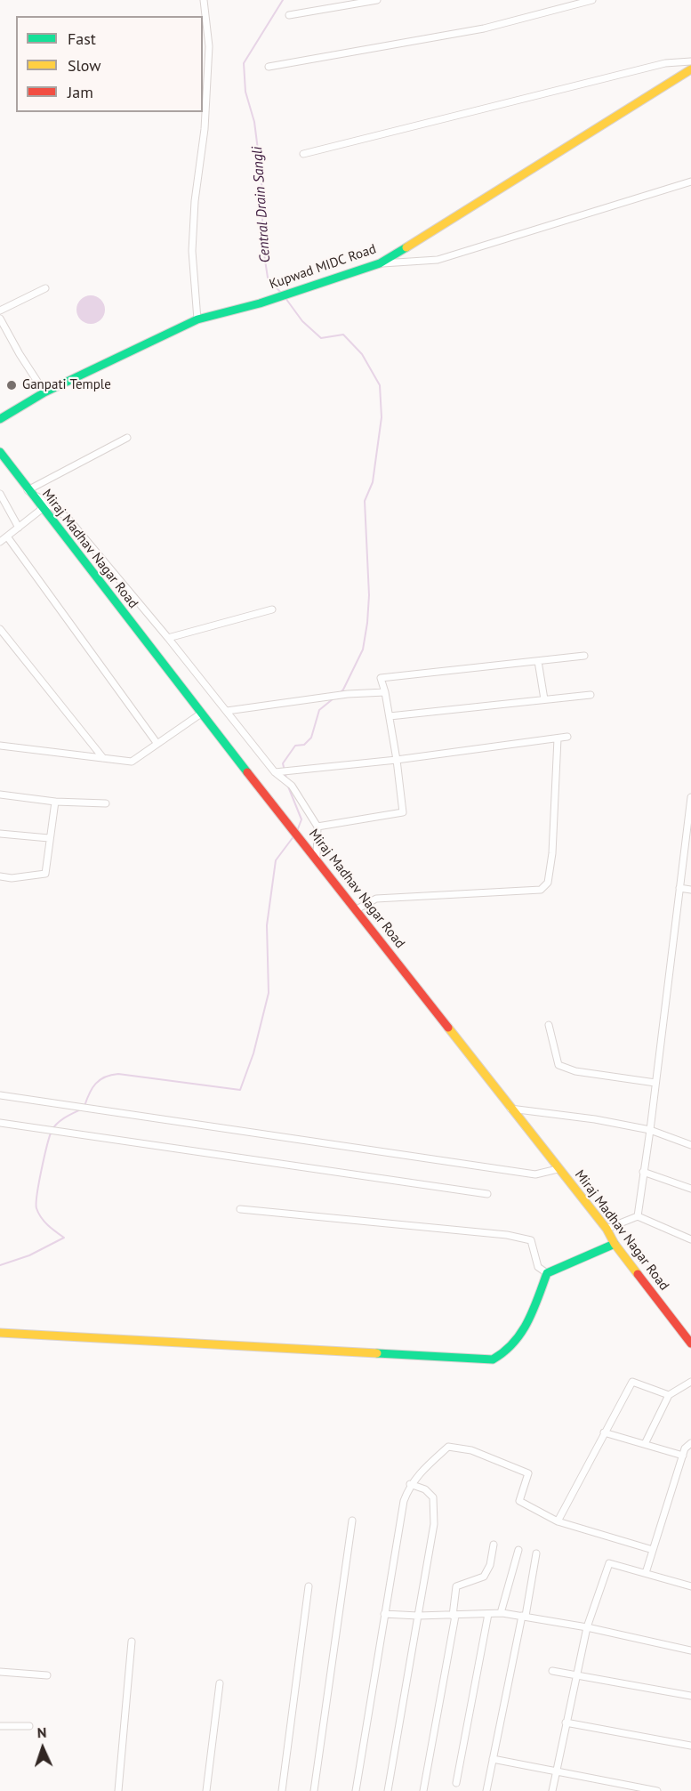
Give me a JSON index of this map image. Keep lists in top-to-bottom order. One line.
{"streets":{"street":["Kupwad MIDC Road","Miraj Madhav Nagar Road"]},"water":["Central Drain Sangli"],"places":["Ganpati Temple"],"legend":["Fast","Slow","Jam"],"north":"top"}
